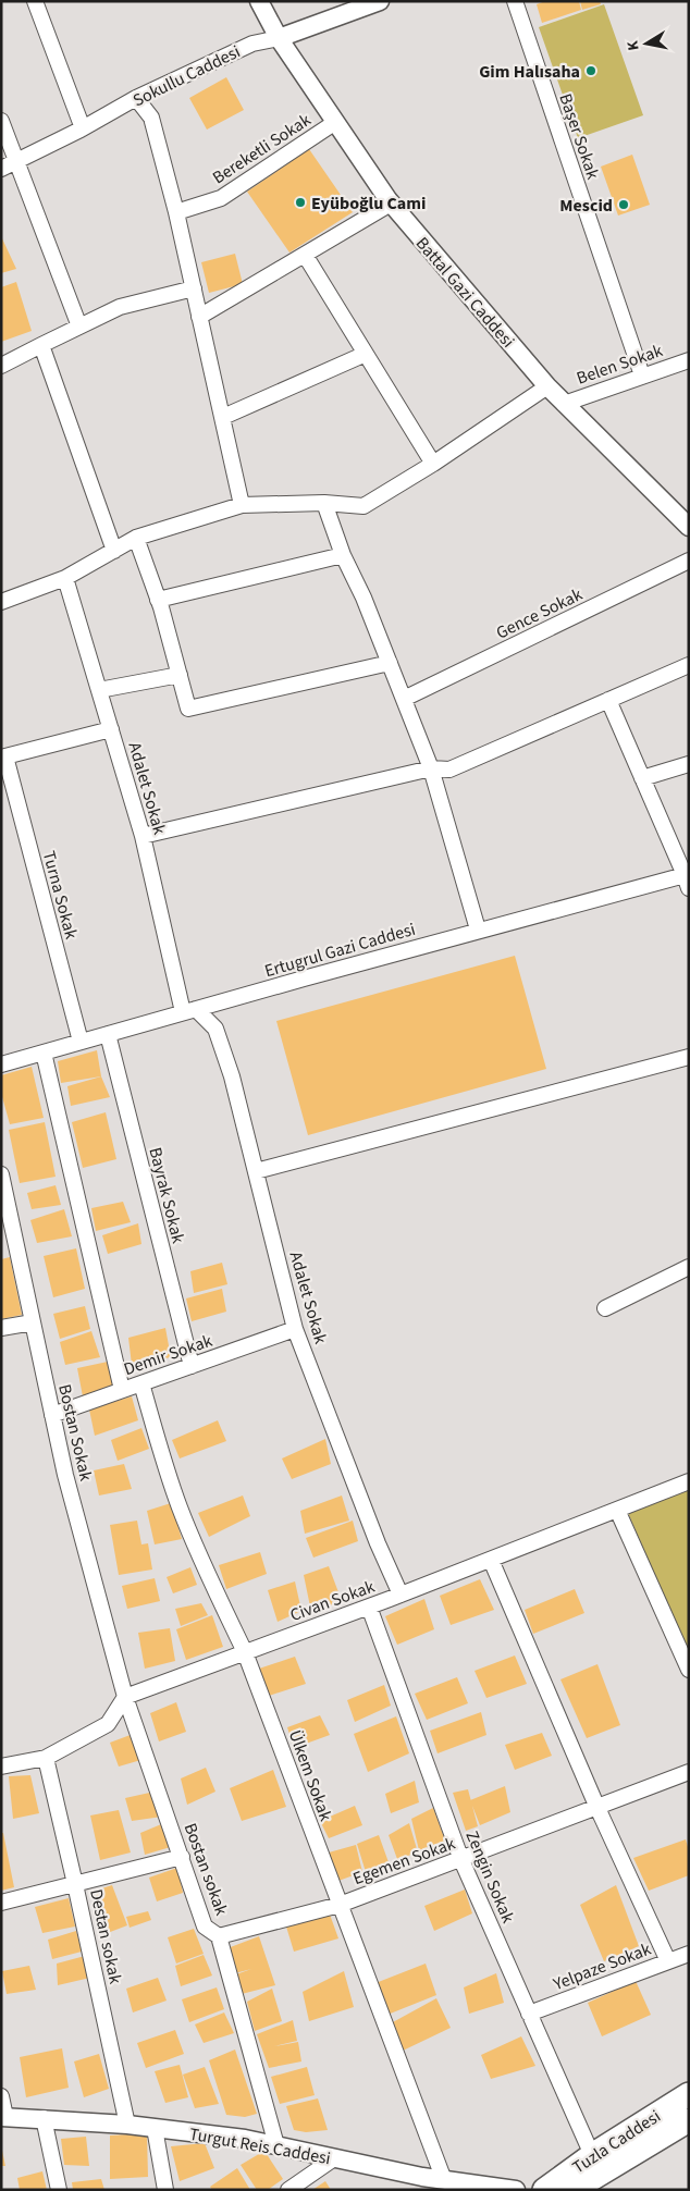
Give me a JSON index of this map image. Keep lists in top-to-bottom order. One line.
{"streets":{"main road":["Tuzla Caddesi"],"street":["Sokullu Caddesi","Başer Sokak","Bereketli Sokak","Battal Gazi Caddesi","Belen Sokak","Gence Sokak","Adalet Sokak","Turna Sokak","Ertugrul Gazi Caddesi","Bayrak Sokak","Demir Sokak","Bostan Sokak","Civan Sokak","Ülkem Sokak","Egemen Sokak","Bostan sokak","Zengin Sokak","Destan sokak","Yelpaze Sokak","Turgut Reis Caddesi"]},"crossings":[["Sokullu Caddesi","Battal Gazi Caddesi"],["Başer Sokak","Belen Sokak"],["Bereketli Sokak","Battal Gazi Caddesi"],["Battal Gazi Caddesi","Belen Sokak"],["Adalet Sokak","Ertugrul Gazi Caddesi"],["Adalet Sokak","Demir Sokak"],["Adalet Sokak","Civan Sokak"],["Turna Sokak","Ertugrul Gazi Caddesi"],["Ertugrul Gazi Caddesi","Bayrak Sokak"],["Bayrak Sokak","Demir Sokak"],["Demir Sokak","Bostan Sokak"],["Demir Sokak","Ülkem Sokak"],["Bostan Sokak","Civan Sokak"],["Bostan Sokak","Bostan sokak"],["Civan Sokak","Ülkem Sokak"],["Civan Sokak","Bostan sokak"],["Civan Sokak","Zengin Sokak"],["Ülkem Sokak","Egemen Sokak"],["Ülkem Sokak","Turgut Reis Caddesi"],["Egemen Sokak","Bostan sokak"],["Egemen Sokak","Zengin Sokak"],["Bostan sokak","Turgut Reis Caddesi"],["Zengin Sokak","Yelpaze Sokak"],["Zengin Sokak","Tuzla Caddesi"],["Destan sokak","Turgut Reis Caddesi"]],"places":["Gim Halısaha","Eyüboğlu Cami","Mescid"],"north":"left"}
